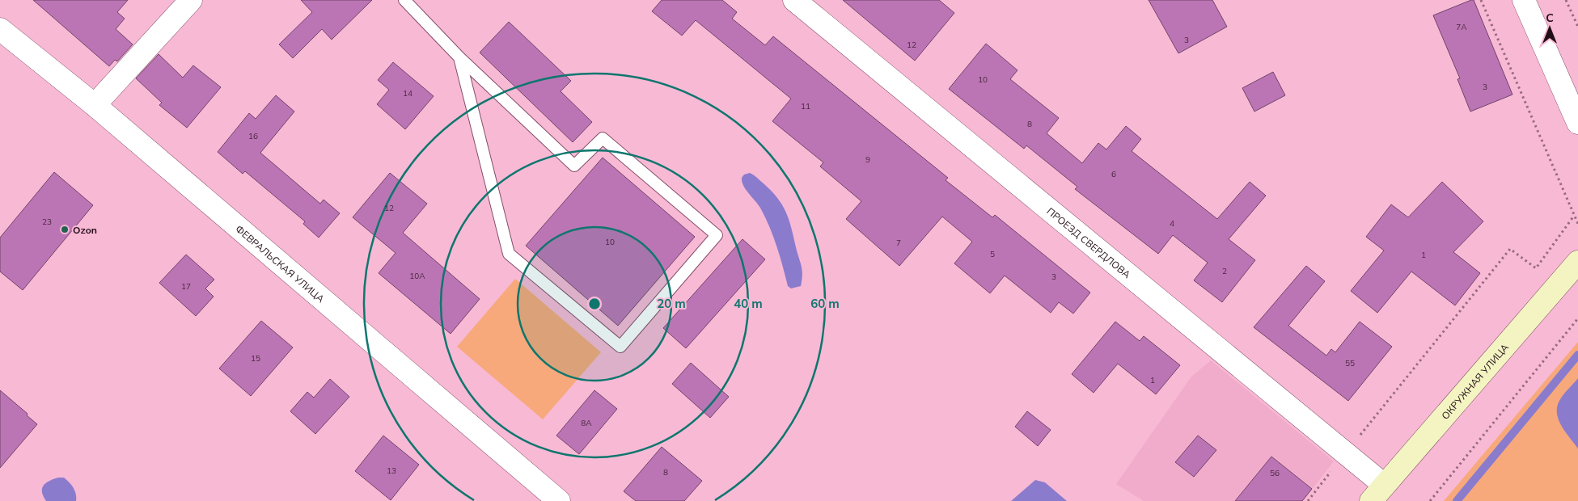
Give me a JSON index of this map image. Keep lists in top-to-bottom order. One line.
{"streets":{"main road":["ОКРУЖНАЯ УЛИЦА"],"street":["ПРОЕЗД СВЕРДЛОВА","ФЕВРАЛЬСКАЯ УЛИЦА"]},"crossings":[["ПРОЕЗД СВЕРДЛОВА","ОКРУЖНАЯ УЛИЦА"]],"places":["Ozon"],"house_numbers":["7А","3","12","10","3","14","11","8","16","9","6","12","23","4","10","7","5","1","2","10А","3","17","15","55","1","8А","13","8","56"],"north":"top","rings":["20 m","40 m","60 m"]}
